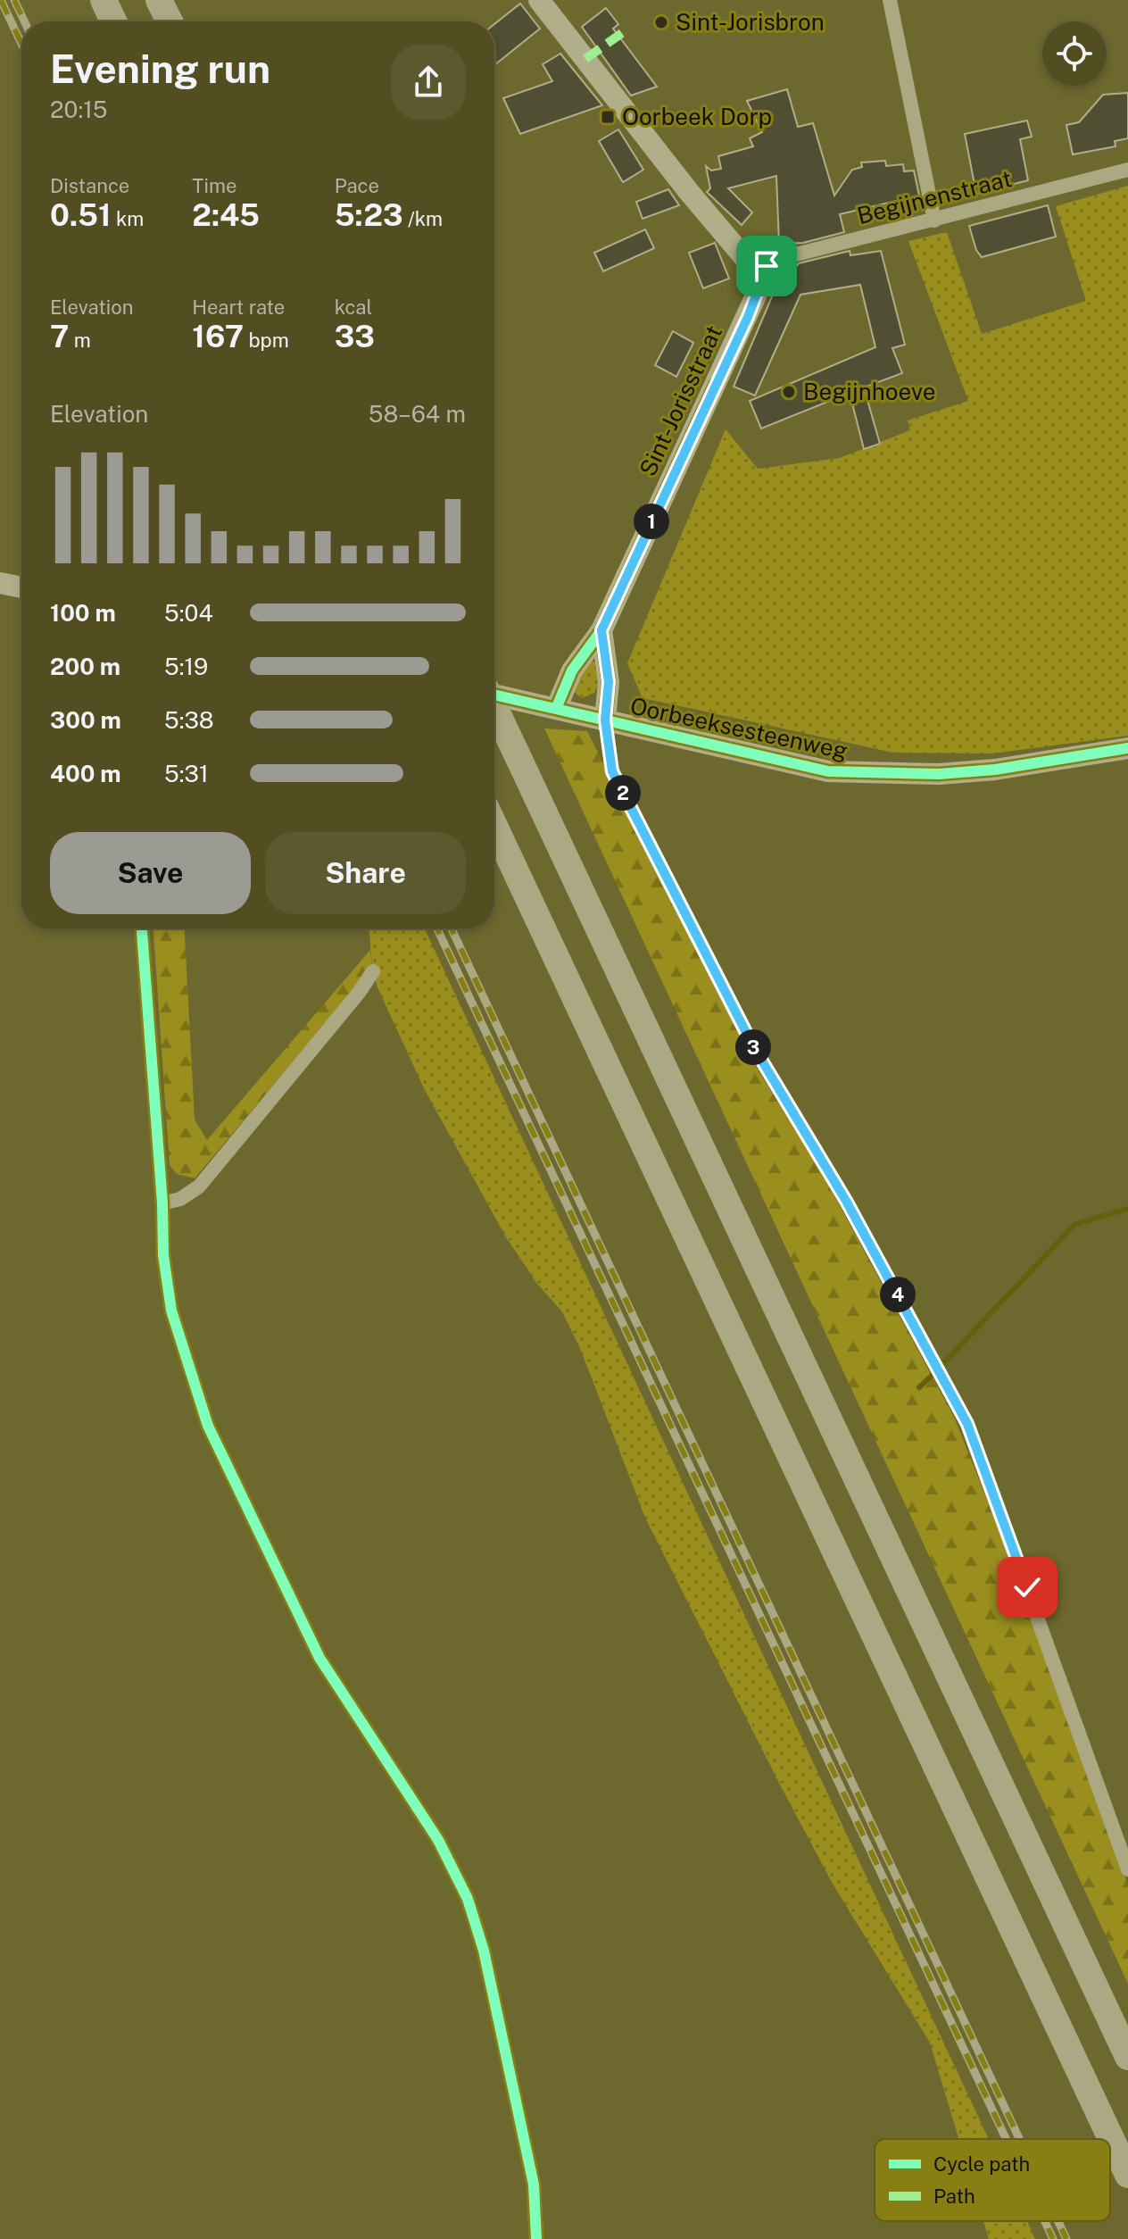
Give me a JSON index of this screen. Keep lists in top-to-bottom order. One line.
{"streets":{"street":["Begijnenstraat","Sint-Jorisstraat","Oorbeeksesteenweg"]},"crossings":[["Begijnenstraat","Sint-Jorisstraat"],["Sint-Jorisstraat","Oorbeeksesteenweg"]],"places":{"other":["Sint-Jorisbron","Begijnhoeve"],"transit":["Oorbeek Dorp"]},"legend":["Cycle path","Path"],"page":{"heading":["Evening run","20:15"],"stats":[["Distance","0.51 km"],["Time","2:45"],["Pace","5:23 /km"],["Elevation","7 m"],["Heart rate","167 bpm"],["kcal","33"]],"chart":["Elevation","58–64 m"],"pins":["1","2","3","4"],"list":[{"name":"100 m","note":"5:04"},{"name":"200 m","note":"5:19"},{"name":"300 m","note":"5:38"},{"name":"400 m","note":"5:31"}],"buttons":["Save","Share"]}}
